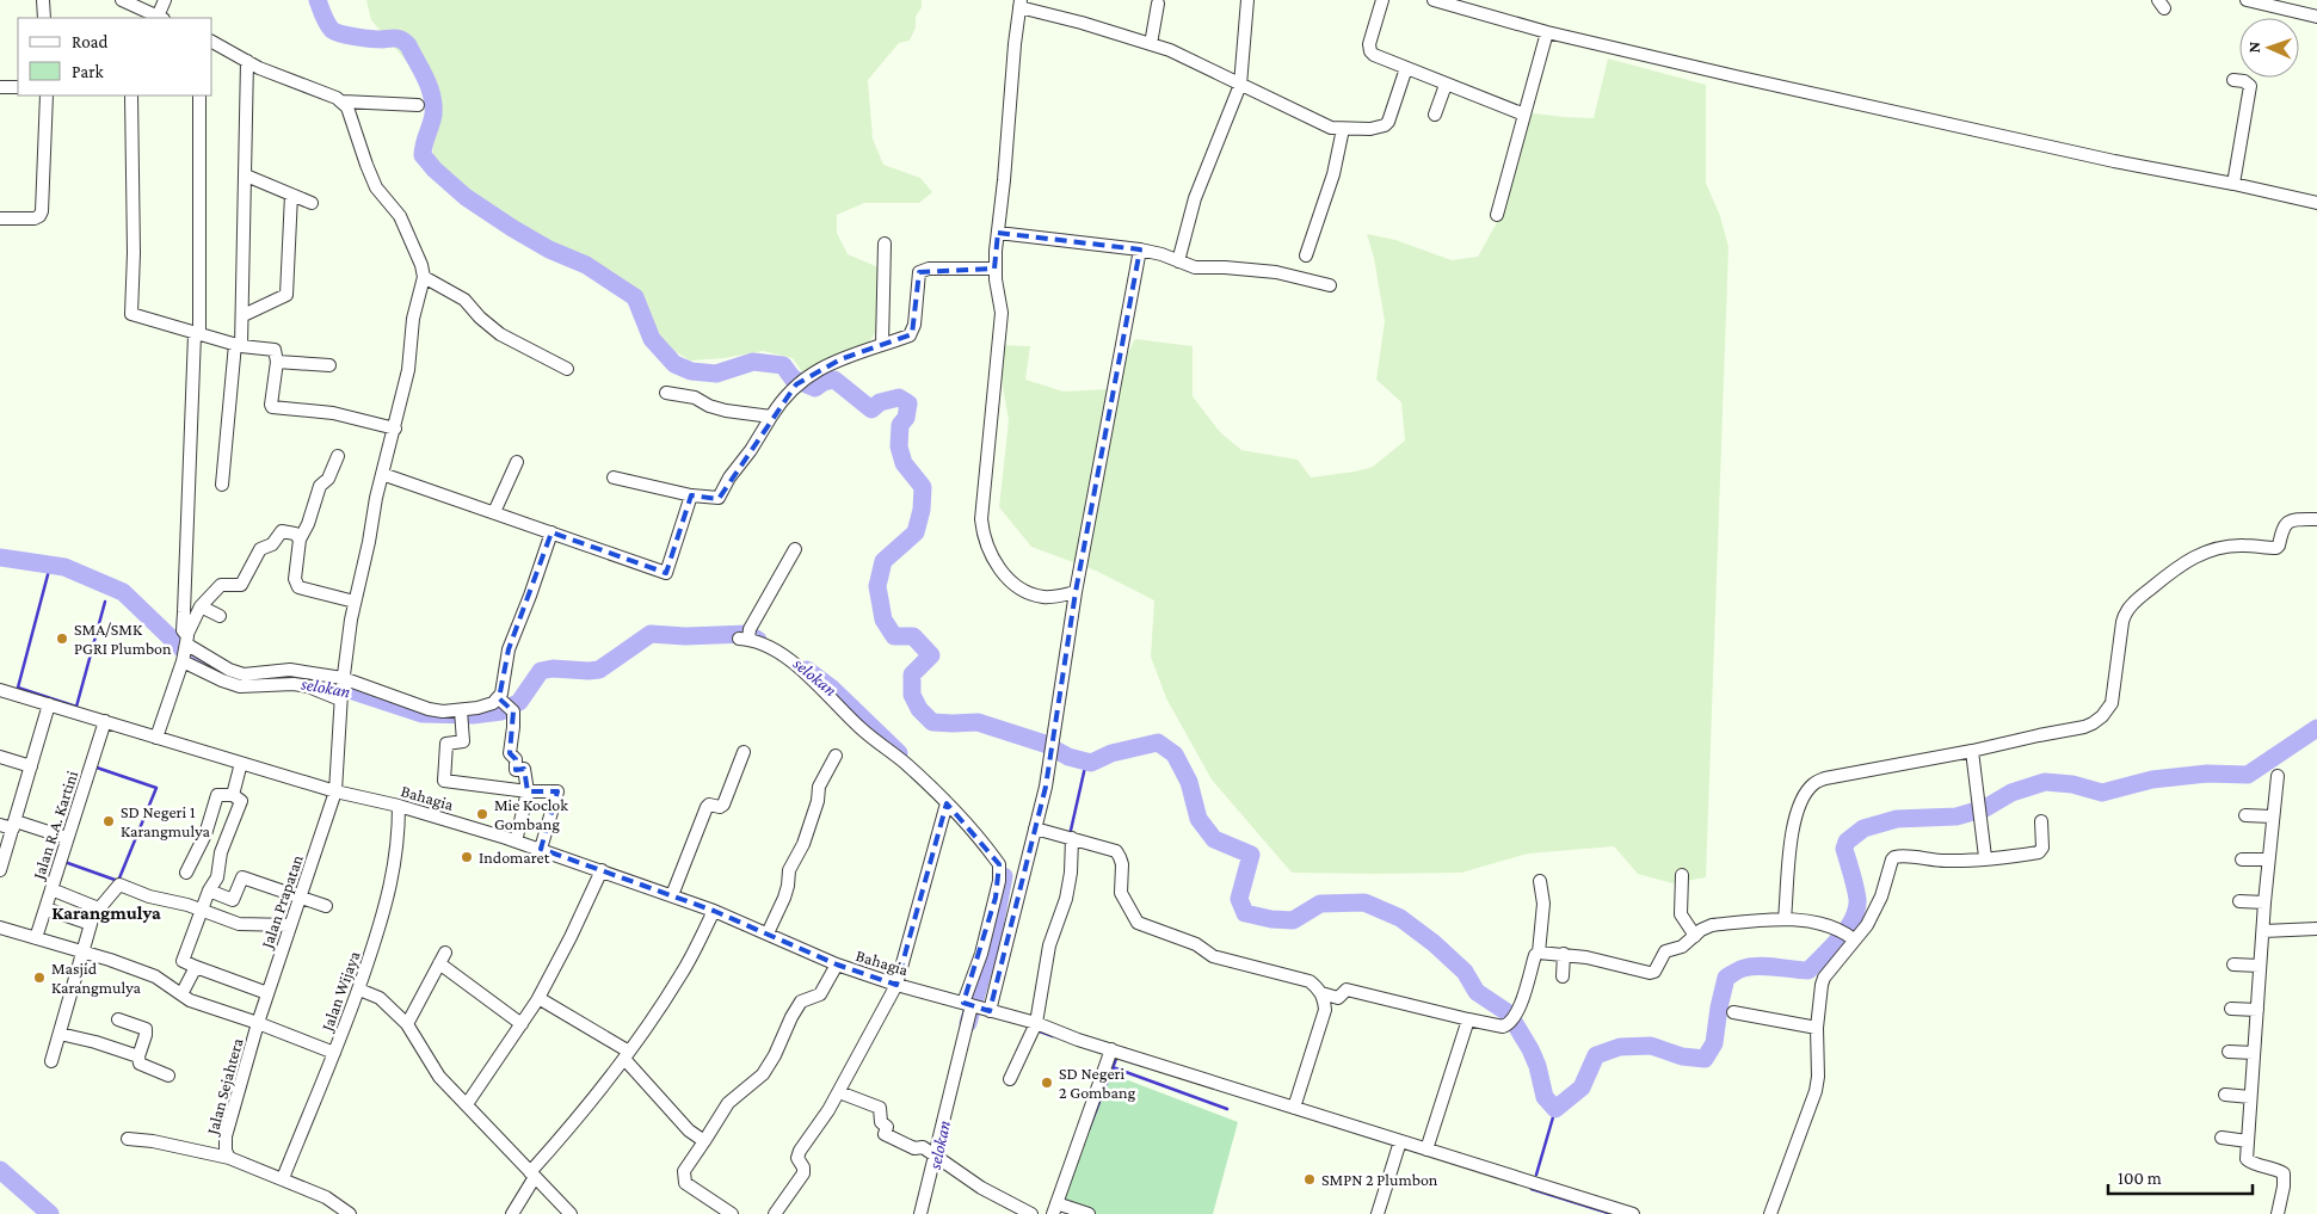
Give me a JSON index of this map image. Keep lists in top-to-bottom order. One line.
{"streets":{"street":["Bahagia","Jalan R.A. Kartini","Jalan Prapatan","Jalan Wijaya","Jalan Sejahtera"]},"crossings":[["Bahagia","Jalan R.A. Kartini"],["Bahagia","Jalan Prapatan"],["Bahagia","Jalan Wijaya"],["Jalan R.A. Kartini","Jalan Sejahtera"],["Jalan Prapatan","Jalan Sejahtera"],["Jalan Wijaya","Jalan Sejahtera"]],"districts":["Karangmulya"],"water":["selokan"],"places":["SMA/SMK PGRI Plumbon","Mie Koclok Gombang","SD Negeri 1 Karangmulya","Indomaret","Masjid Karangmulya","SD Negeri 2 Gombang","SMPN 2 Plumbon"],"legend":["Road","Park"],"scale_bar":"100 m","north":"left"}
